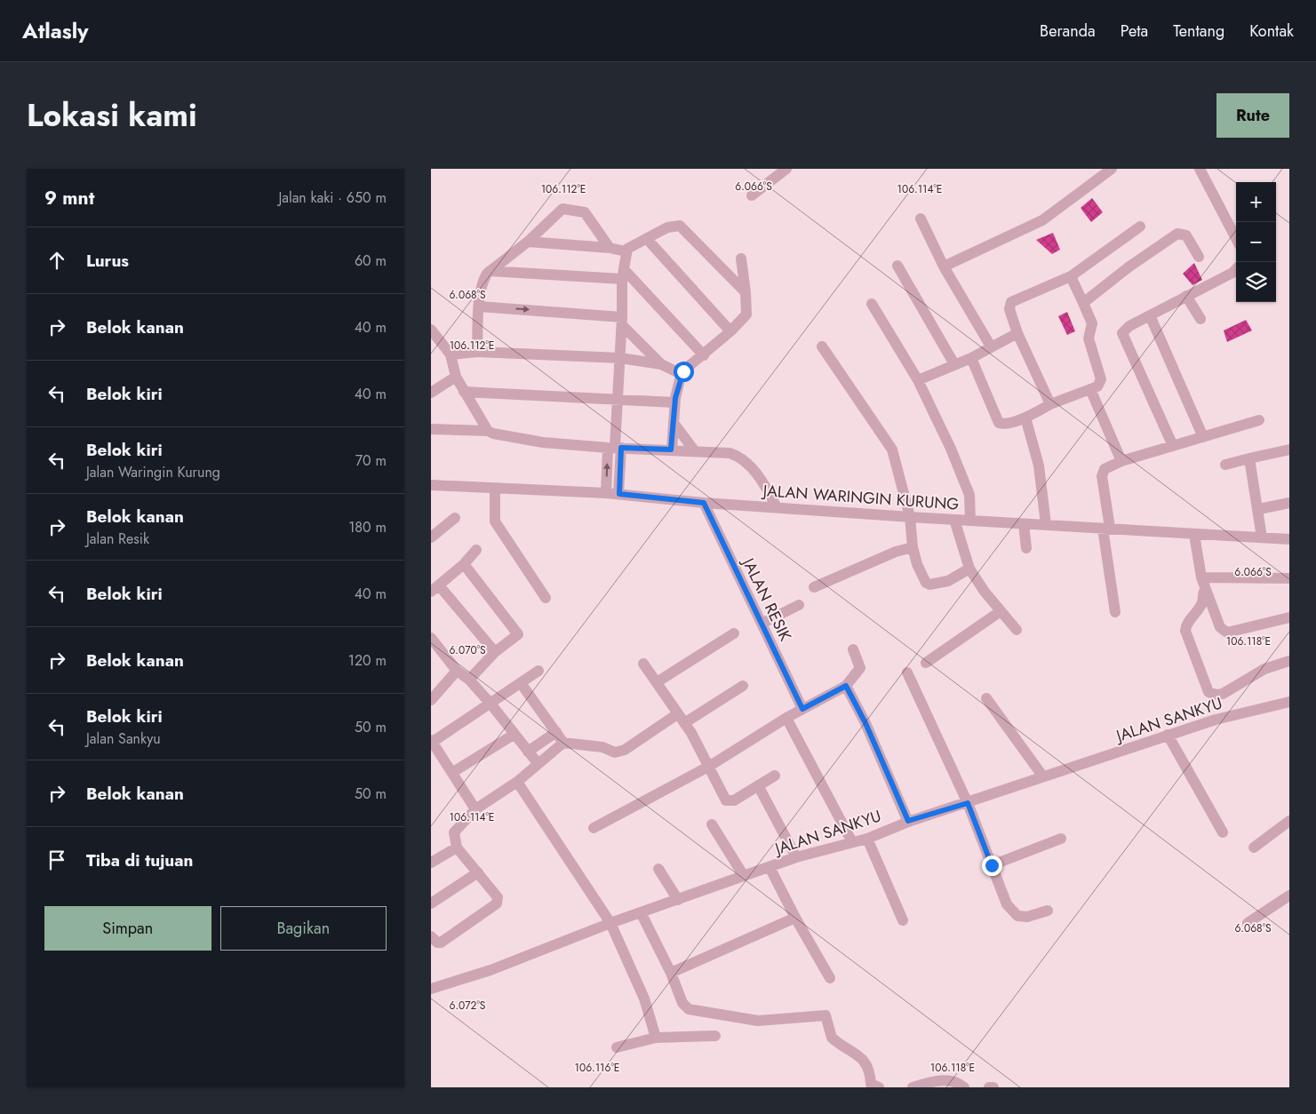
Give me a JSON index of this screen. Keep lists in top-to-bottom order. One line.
{"streets":{"street":["JALAN WARINGIN KURUNG","JALAN RESIK","JALAN SANKYU"]},"crossings":[["JALAN WARINGIN KURUNG","JALAN RESIK"]],"page":{"header":"Atlasly","nav":["Beranda","Peta","Tentang","Kontak"],"title":"Lokasi kami","buttons":["Rute",["Simpan","Bagikan"]],"heading":["9 mnt","Jalan kaki · 650 m"],"map_buttons":["+","−"],"list":[["Lurus","60 m"],["Belok kanan","40 m"],["Belok kiri","40 m"],["Belok kiri","Jalan Waringin Kurung","70 m"],["Belok kanan","Jalan Resik","180 m"],["Belok kiri","40 m"],["Belok kanan","120 m"],["Belok kiri","Jalan Sankyu","50 m"],["Belok kanan","50 m"],"Tiba di tujuan"]},"coordinates":["6.066°S","106.112°E","106.114°E","6.068°S","106.118°E","6.070°S","6.072°S","106.116°E"]}
